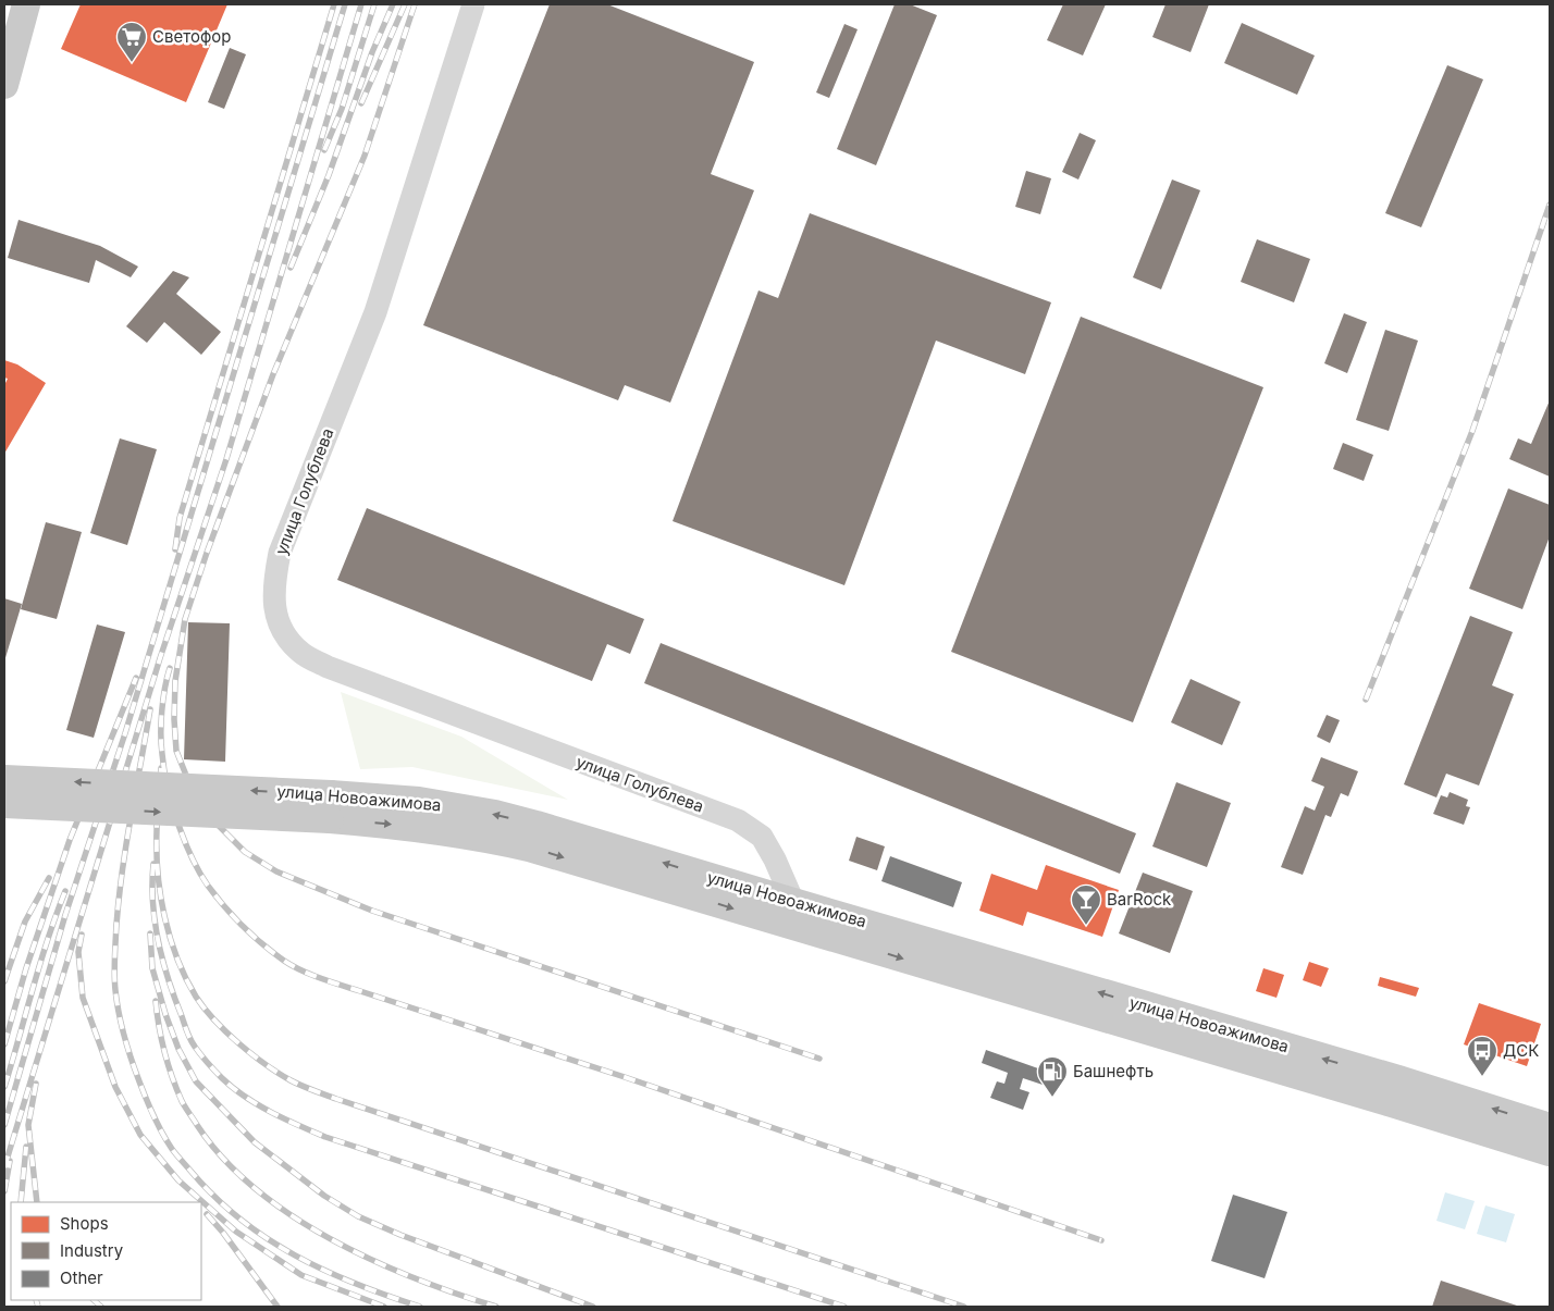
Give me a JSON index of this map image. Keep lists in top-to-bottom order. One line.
{"streets":{"main road":["улица Новоажимова"],"street":["улица Голублева"]},"crossings":[["улица Голублева","улица Новоажимова"]],"places":{"supermarket":["Светофор"],"bar":["BarRock"],"bus stop":["ДСК"],"fuel station":["Башнефть"]},"legend":["Shops","Industry","Other"]}
